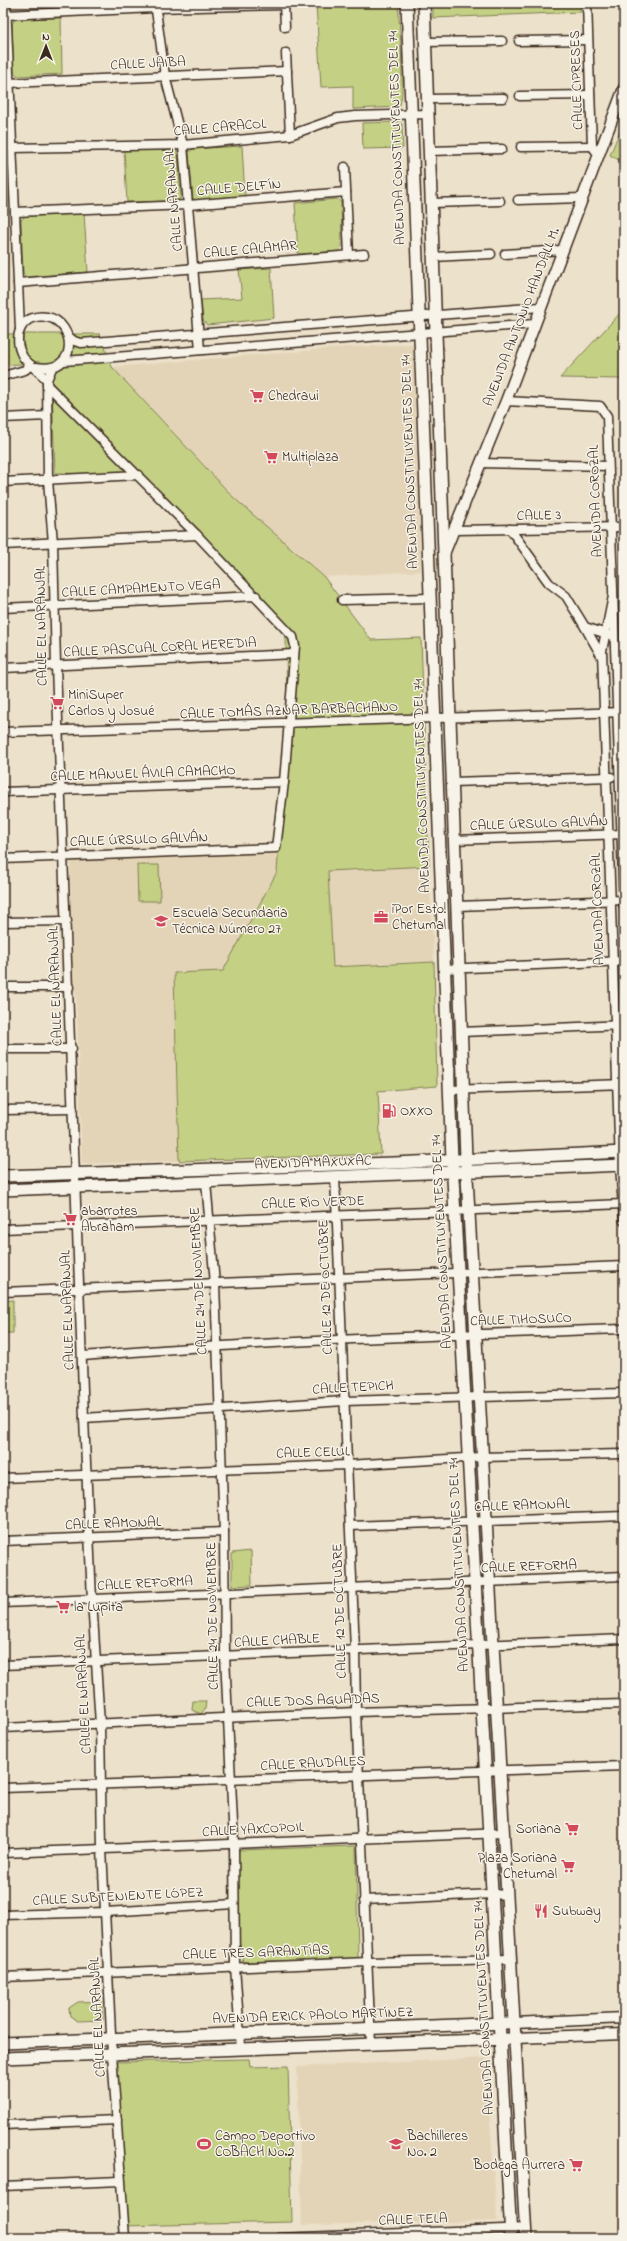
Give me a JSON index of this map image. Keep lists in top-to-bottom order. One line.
{"streets":{"main road":["AVENIDA CONSTITUYENTES DEL 74","AVENIDA MAXUXAC","AVENIDA ERICK PAOLO MARTÍNEZ"],"street":["CALLE JAIBA","CALLE CIPRESES","CALLE CARACOL","CALLE DELFÍN","CALLE NARANJAL","CALLE CALAMAR","AVENIDA ANTONIO HANDALL M.","AVENIDA COROZAL","CALLE 3","CALLE CAMPAMENTO VEGA","CALLE EL NARANJAL","CALLE PASCUAL CORAL HEREDIA","CALLE TOMÁS AZNAR BARBACHANO","CALLE MANUEL ÁVILA CAMACHO","CALLE ÚRSULO GALVÁN","CALLE RÍO VERDE","CALLE 24 DE NOVIEMBRE","CALLE 12 DE OCTUBRE","CALLE TIHOSUCO","CALLE TEPICH","CALLE CELUL","CALLE RAMONAL","CALLE REFORMA","CALLE CHABLE","CALLE DOS AGUADAS","CALLE RAUDALES","CALLE YAXCOPOIL","CALLE SUBTENIENTE LÓPEZ","CALLE TRES GARANTÍAS","CALLE TELA"]},"crossings":[["CALLE JAIBA","CALLE NARANJAL"],["CALLE CIPRESES","AVENIDA ANTONIO HANDALL M."],["CALLE CARACOL","AVENIDA CONSTITUYENTES DEL 74"],["CALLE CARACOL","CALLE NARANJAL"],["AVENIDA CONSTITUYENTES DEL 74","AVENIDA ANTONIO HANDALL M."],["AVENIDA CONSTITUYENTES DEL 74","CALLE TOMÁS AZNAR BARBACHANO"],["AVENIDA CONSTITUYENTES DEL 74","CALLE ÚRSULO GALVÁN"],["AVENIDA CONSTITUYENTES DEL 74","AVENIDA MAXUXAC"],["AVENIDA CONSTITUYENTES DEL 74","CALLE RÍO VERDE"],["AVENIDA CONSTITUYENTES DEL 74","CALLE TIHOSUCO"],["AVENIDA CONSTITUYENTES DEL 74","CALLE TEPICH"],["AVENIDA CONSTITUYENTES DEL 74","CALLE CELUL"],["AVENIDA CONSTITUYENTES DEL 74","CALLE RAMONAL"],["AVENIDA CONSTITUYENTES DEL 74","CALLE REFORMA"],["AVENIDA CONSTITUYENTES DEL 74","CALLE CHABLE"],["AVENIDA CONSTITUYENTES DEL 74","CALLE DOS AGUADAS"],["AVENIDA CONSTITUYENTES DEL 74","CALLE RAUDALES"],["AVENIDA CONSTITUYENTES DEL 74","CALLE YAXCOPOIL"],["AVENIDA CONSTITUYENTES DEL 74","CALLE TRES GARANTÍAS"],["AVENIDA CONSTITUYENTES DEL 74","AVENIDA ERICK PAOLO MARTÍNEZ"],["AVENIDA CONSTITUYENTES DEL 74","CALLE TELA"],["CALLE DELFÍN","CALLE NARANJAL"],["CALLE NARANJAL","CALLE CALAMAR"],["AVENIDA ANTONIO HANDALL M.","AVENIDA COROZAL"],["AVENIDA ANTONIO HANDALL M.","CALLE 3"],["AVENIDA COROZAL","CALLE 3"],["AVENIDA COROZAL","CALLE TOMÁS AZNAR BARBACHANO"],["AVENIDA COROZAL","CALLE ÚRSULO GALVÁN"],["AVENIDA COROZAL","AVENIDA MAXUXAC"],["AVENIDA COROZAL","CALLE RÍO VERDE"],["CALLE CAMPAMENTO VEGA","CALLE EL NARANJAL"],["CALLE EL NARANJAL","CALLE PASCUAL CORAL HEREDIA"],["CALLE EL NARANJAL","CALLE TOMÁS AZNAR BARBACHANO"],["CALLE EL NARANJAL","CALLE MANUEL ÁVILA CAMACHO"],["CALLE EL NARANJAL","CALLE ÚRSULO GALVÁN"],["CALLE EL NARANJAL","AVENIDA MAXUXAC"],["CALLE EL NARANJAL","CALLE RÍO VERDE"],["CALLE EL NARANJAL","CALLE TIHOSUCO"],["CALLE EL NARANJAL","CALLE TEPICH"],["CALLE EL NARANJAL","CALLE CELUL"],["CALLE EL NARANJAL","CALLE RAMONAL"],["CALLE EL NARANJAL","CALLE REFORMA"],["CALLE EL NARANJAL","CALLE CHABLE"],["CALLE EL NARANJAL","CALLE DOS AGUADAS"],["CALLE EL NARANJAL","CALLE RAUDALES"],["CALLE EL NARANJAL","CALLE YAXCOPOIL"],["CALLE EL NARANJAL","CALLE SUBTENIENTE LÓPEZ"],["CALLE EL NARANJAL","CALLE TRES GARANTÍAS"],["CALLE EL NARANJAL","AVENIDA ERICK PAOLO MARTÍNEZ"],["CALLE MANUEL ÁVILA CAMACHO","CALLE ÚRSULO GALVÁN"],["AVENIDA MAXUXAC","CALLE 24 DE NOVIEMBRE"],["AVENIDA MAXUXAC","CALLE 12 DE OCTUBRE"],["CALLE RÍO VERDE","CALLE 24 DE NOVIEMBRE"],["CALLE RÍO VERDE","CALLE 12 DE OCTUBRE"],["CALLE 24 DE NOVIEMBRE","CALLE TIHOSUCO"],["CALLE 24 DE NOVIEMBRE","CALLE TEPICH"],["CALLE 24 DE NOVIEMBRE","CALLE CELUL"],["CALLE 24 DE NOVIEMBRE","CALLE RAMONAL"],["CALLE 24 DE NOVIEMBRE","CALLE REFORMA"],["CALLE 24 DE NOVIEMBRE","CALLE CHABLE"],["CALLE 24 DE NOVIEMBRE","CALLE DOS AGUADAS"],["CALLE 24 DE NOVIEMBRE","CALLE RAUDALES"],["CALLE 24 DE NOVIEMBRE","CALLE YAXCOPOIL"],["CALLE 24 DE NOVIEMBRE","CALLE SUBTENIENTE LÓPEZ"],["CALLE 24 DE NOVIEMBRE","CALLE TRES GARANTÍAS"],["CALLE 24 DE NOVIEMBRE","AVENIDA ERICK PAOLO MARTÍNEZ"],["CALLE 12 DE OCTUBRE","CALLE TIHOSUCO"],["CALLE 12 DE OCTUBRE","CALLE TEPICH"],["CALLE 12 DE OCTUBRE","CALLE CELUL"],["CALLE 12 DE OCTUBRE","CALLE RAMONAL"],["CALLE 12 DE OCTUBRE","CALLE REFORMA"],["CALLE 12 DE OCTUBRE","CALLE CHABLE"],["CALLE 12 DE OCTUBRE","CALLE DOS AGUADAS"],["CALLE 12 DE OCTUBRE","CALLE RAUDALES"],["CALLE 12 DE OCTUBRE","CALLE YAXCOPOIL"],["CALLE 12 DE OCTUBRE","CALLE TRES GARANTÍAS"],["CALLE 12 DE OCTUBRE","AVENIDA ERICK PAOLO MARTÍNEZ"]],"places":{"supermarket":["Chedraui","Multiplaza","MiniSuper Carlos y Josué","abarrotes Abraham","la Lupita","Soriana","Plaza Soriana Chetumal","Bodega Aurrera"],"office":["¡Por Esto! Chetumal"],"school or university":["Escuela Secundaria Técnica Número 27","Bachilleres No. 2"],"fuel station":["OXXO"],"restaurant":["Subway"],"sports":["Campo Deportivo COBACH No.2"]},"north":"top"}
